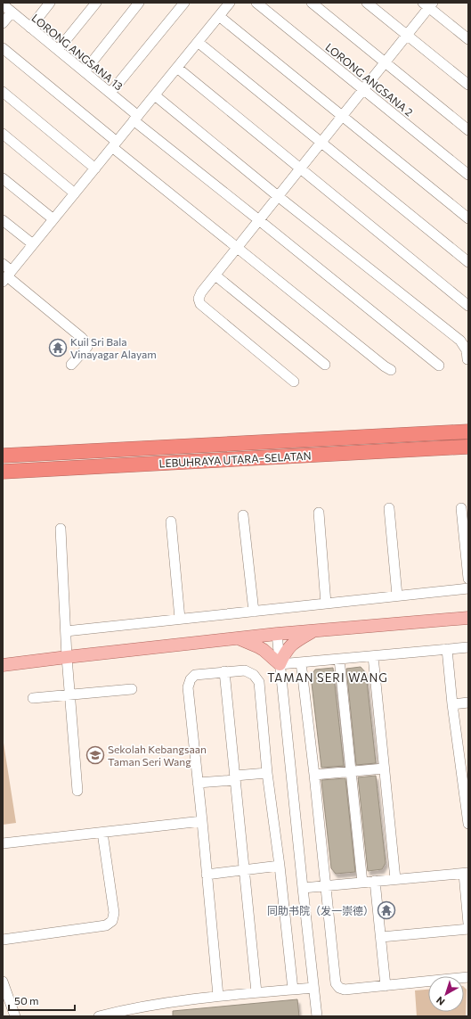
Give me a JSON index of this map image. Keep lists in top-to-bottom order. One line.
{"streets":{"highway":["LEBUHRAYA UTARA–SELATAN"],"street":["LORONG ANGSANA 13","LORONG ANGSANA 2"]},"districts":["TAMAN SERI WANG"],"places":{"temple":["Kuil Sri Bala Vinayagar Alayam","同助书院（发一崇德）"],"school or university":["Sekolah Kebangsaan Taman Seri Wang"]},"scale_bar":"50 m","north":"bottom left"}
